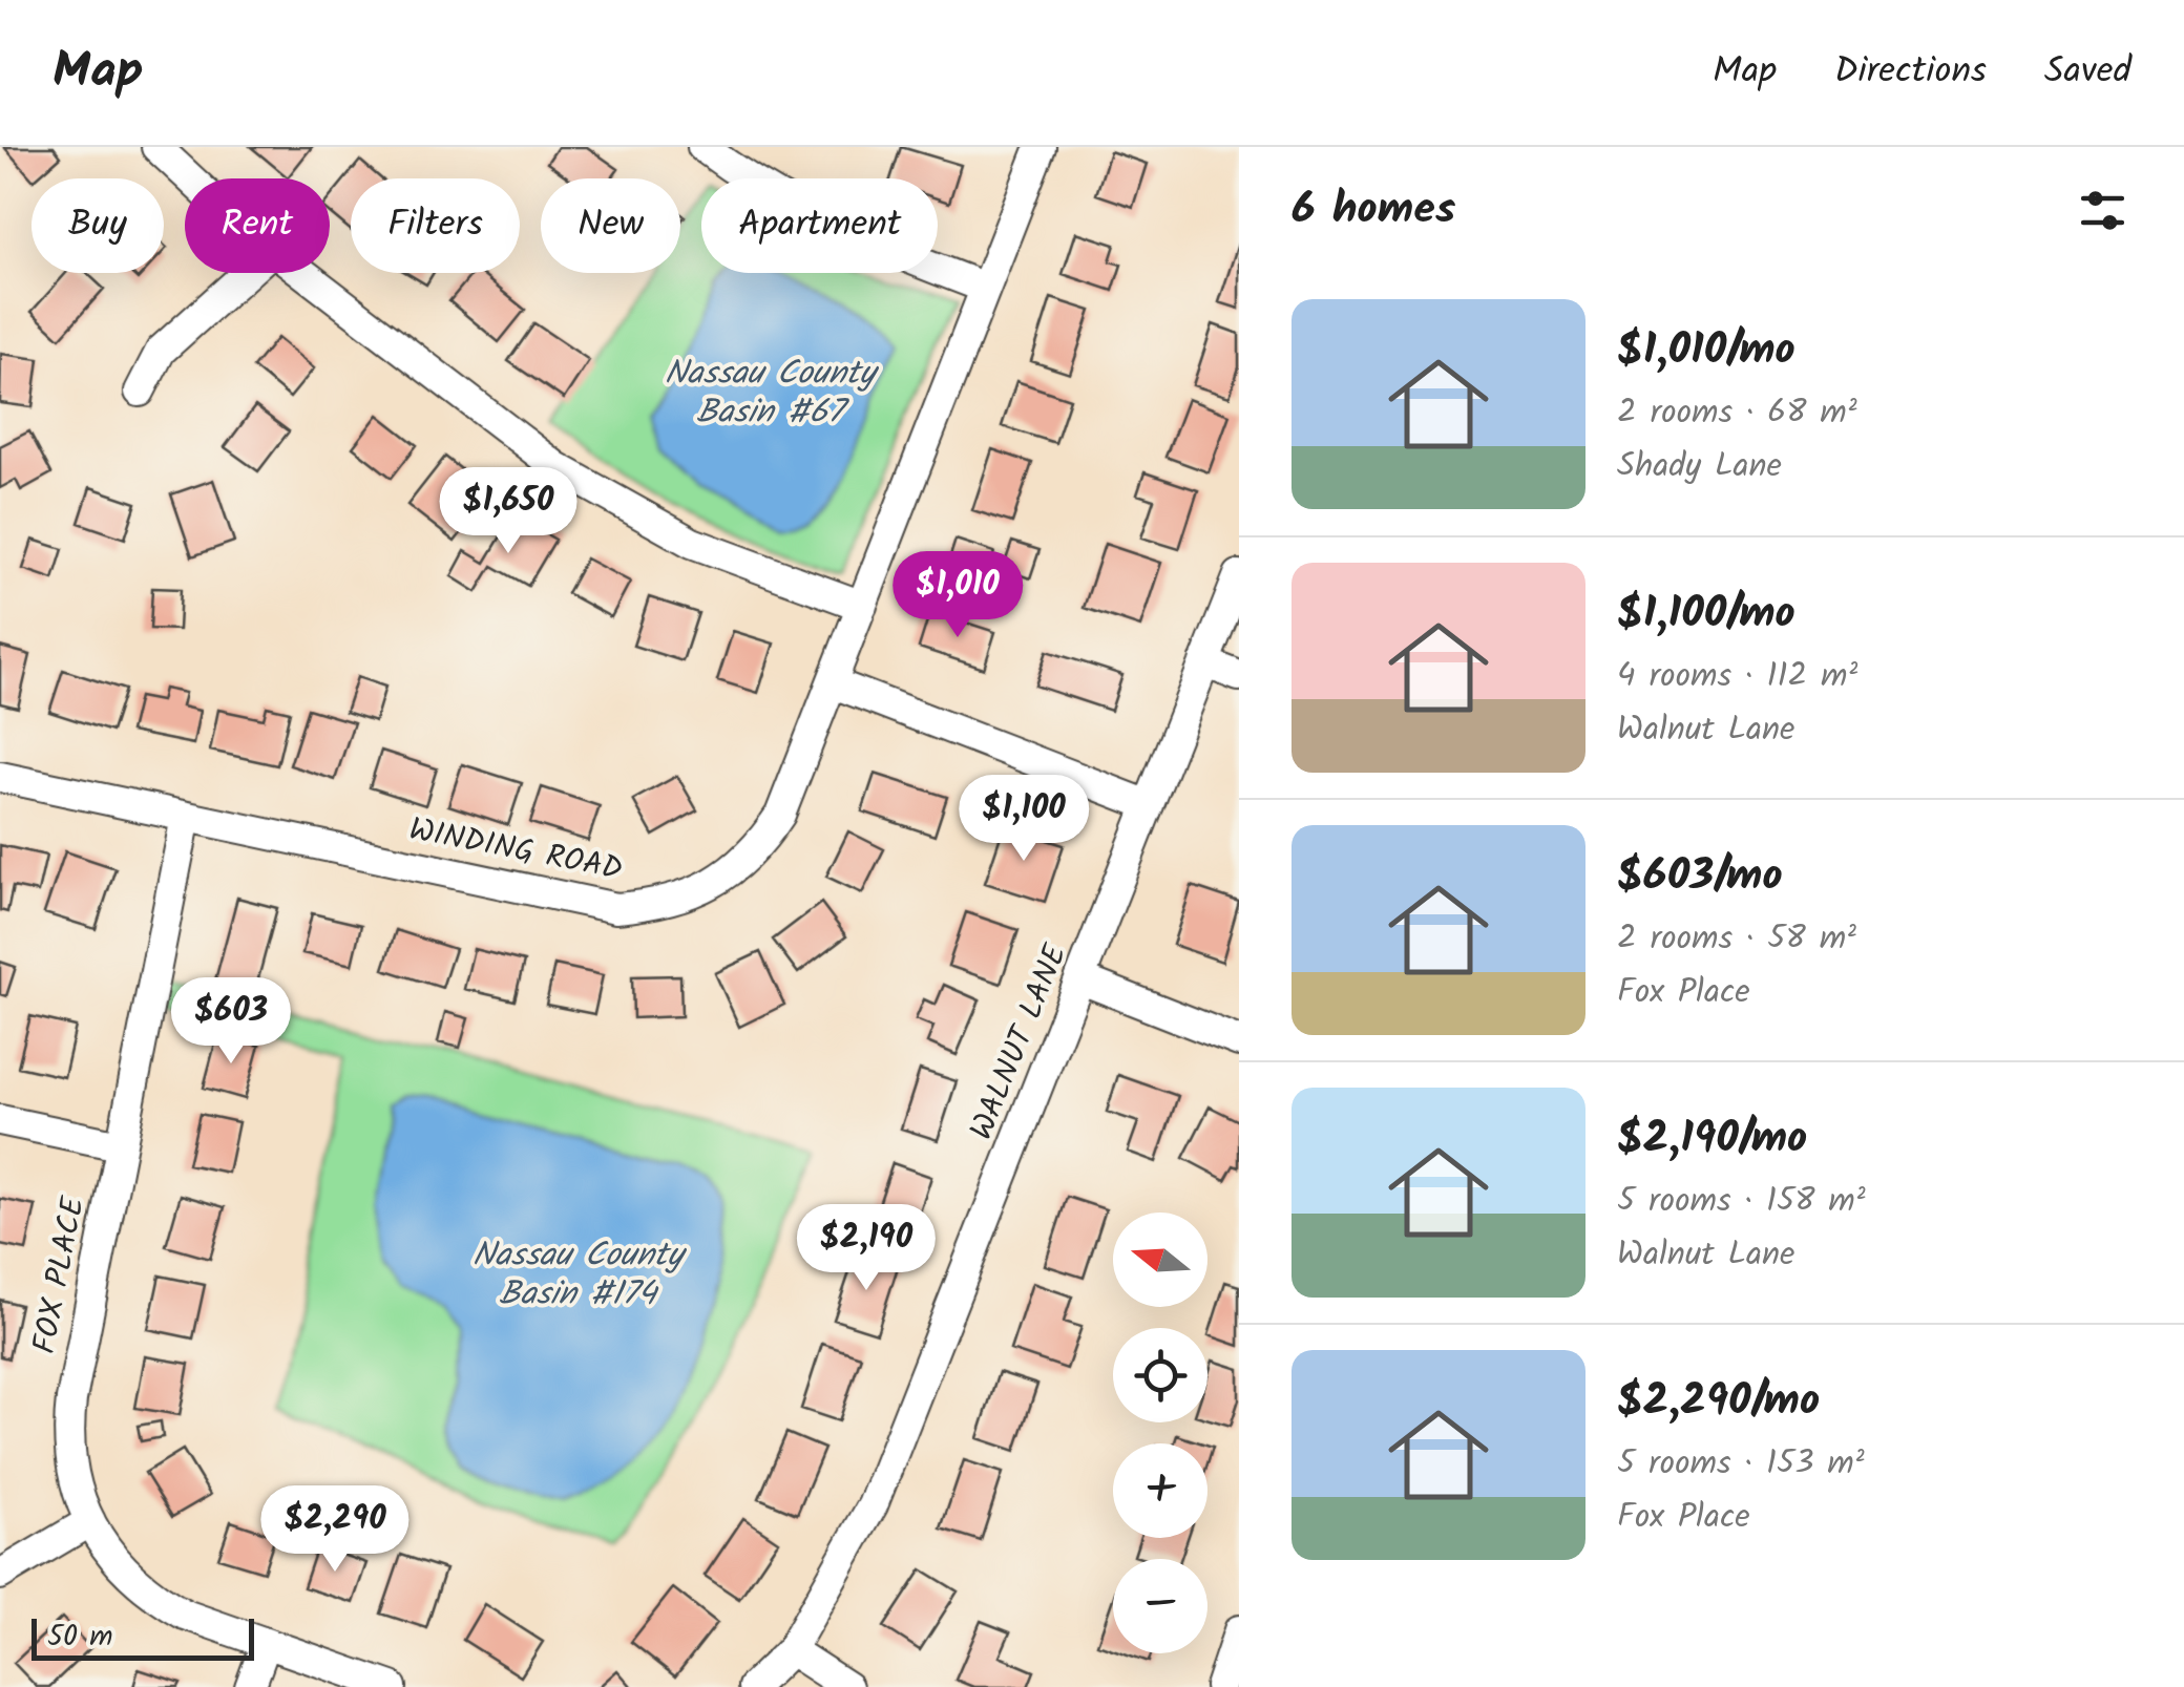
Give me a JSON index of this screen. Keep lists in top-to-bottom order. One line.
{"streets":{"street":["WINDING ROAD","WALNUT LANE","FOX PLACE"]},"crossings":[["WINDING ROAD","FOX PLACE"]],"water":["Nassau County Basin #67","Nassau County Basin #174"],"scale_bar":"50 m","north":"left","page":{"header":"Map","nav":["Map","Directions","Saved"],"heading":"6 homes","chip":["Buy","Rent","Filters","New","Apartment"],"list":[{"name":"$1,010/mo","note":"2 rooms · 68 m² · Shady Lane"},{"name":"$1,100/mo","note":"4 rooms · 112 m² · Walnut Lane"},{"name":"$603/mo","note":"2 rooms · 58 m² · Fox Place"},{"name":"$2,190/mo","note":"5 rooms · 158 m² · Walnut Lane"},{"name":"$2,290/mo","note":"5 rooms · 153 m² · Fox Place"}],"price":["$1,650","$1,010","$1,100","$603","$2,190","$2,290"],"map_buttons":["+","−"],"scale":"50 m"}}
